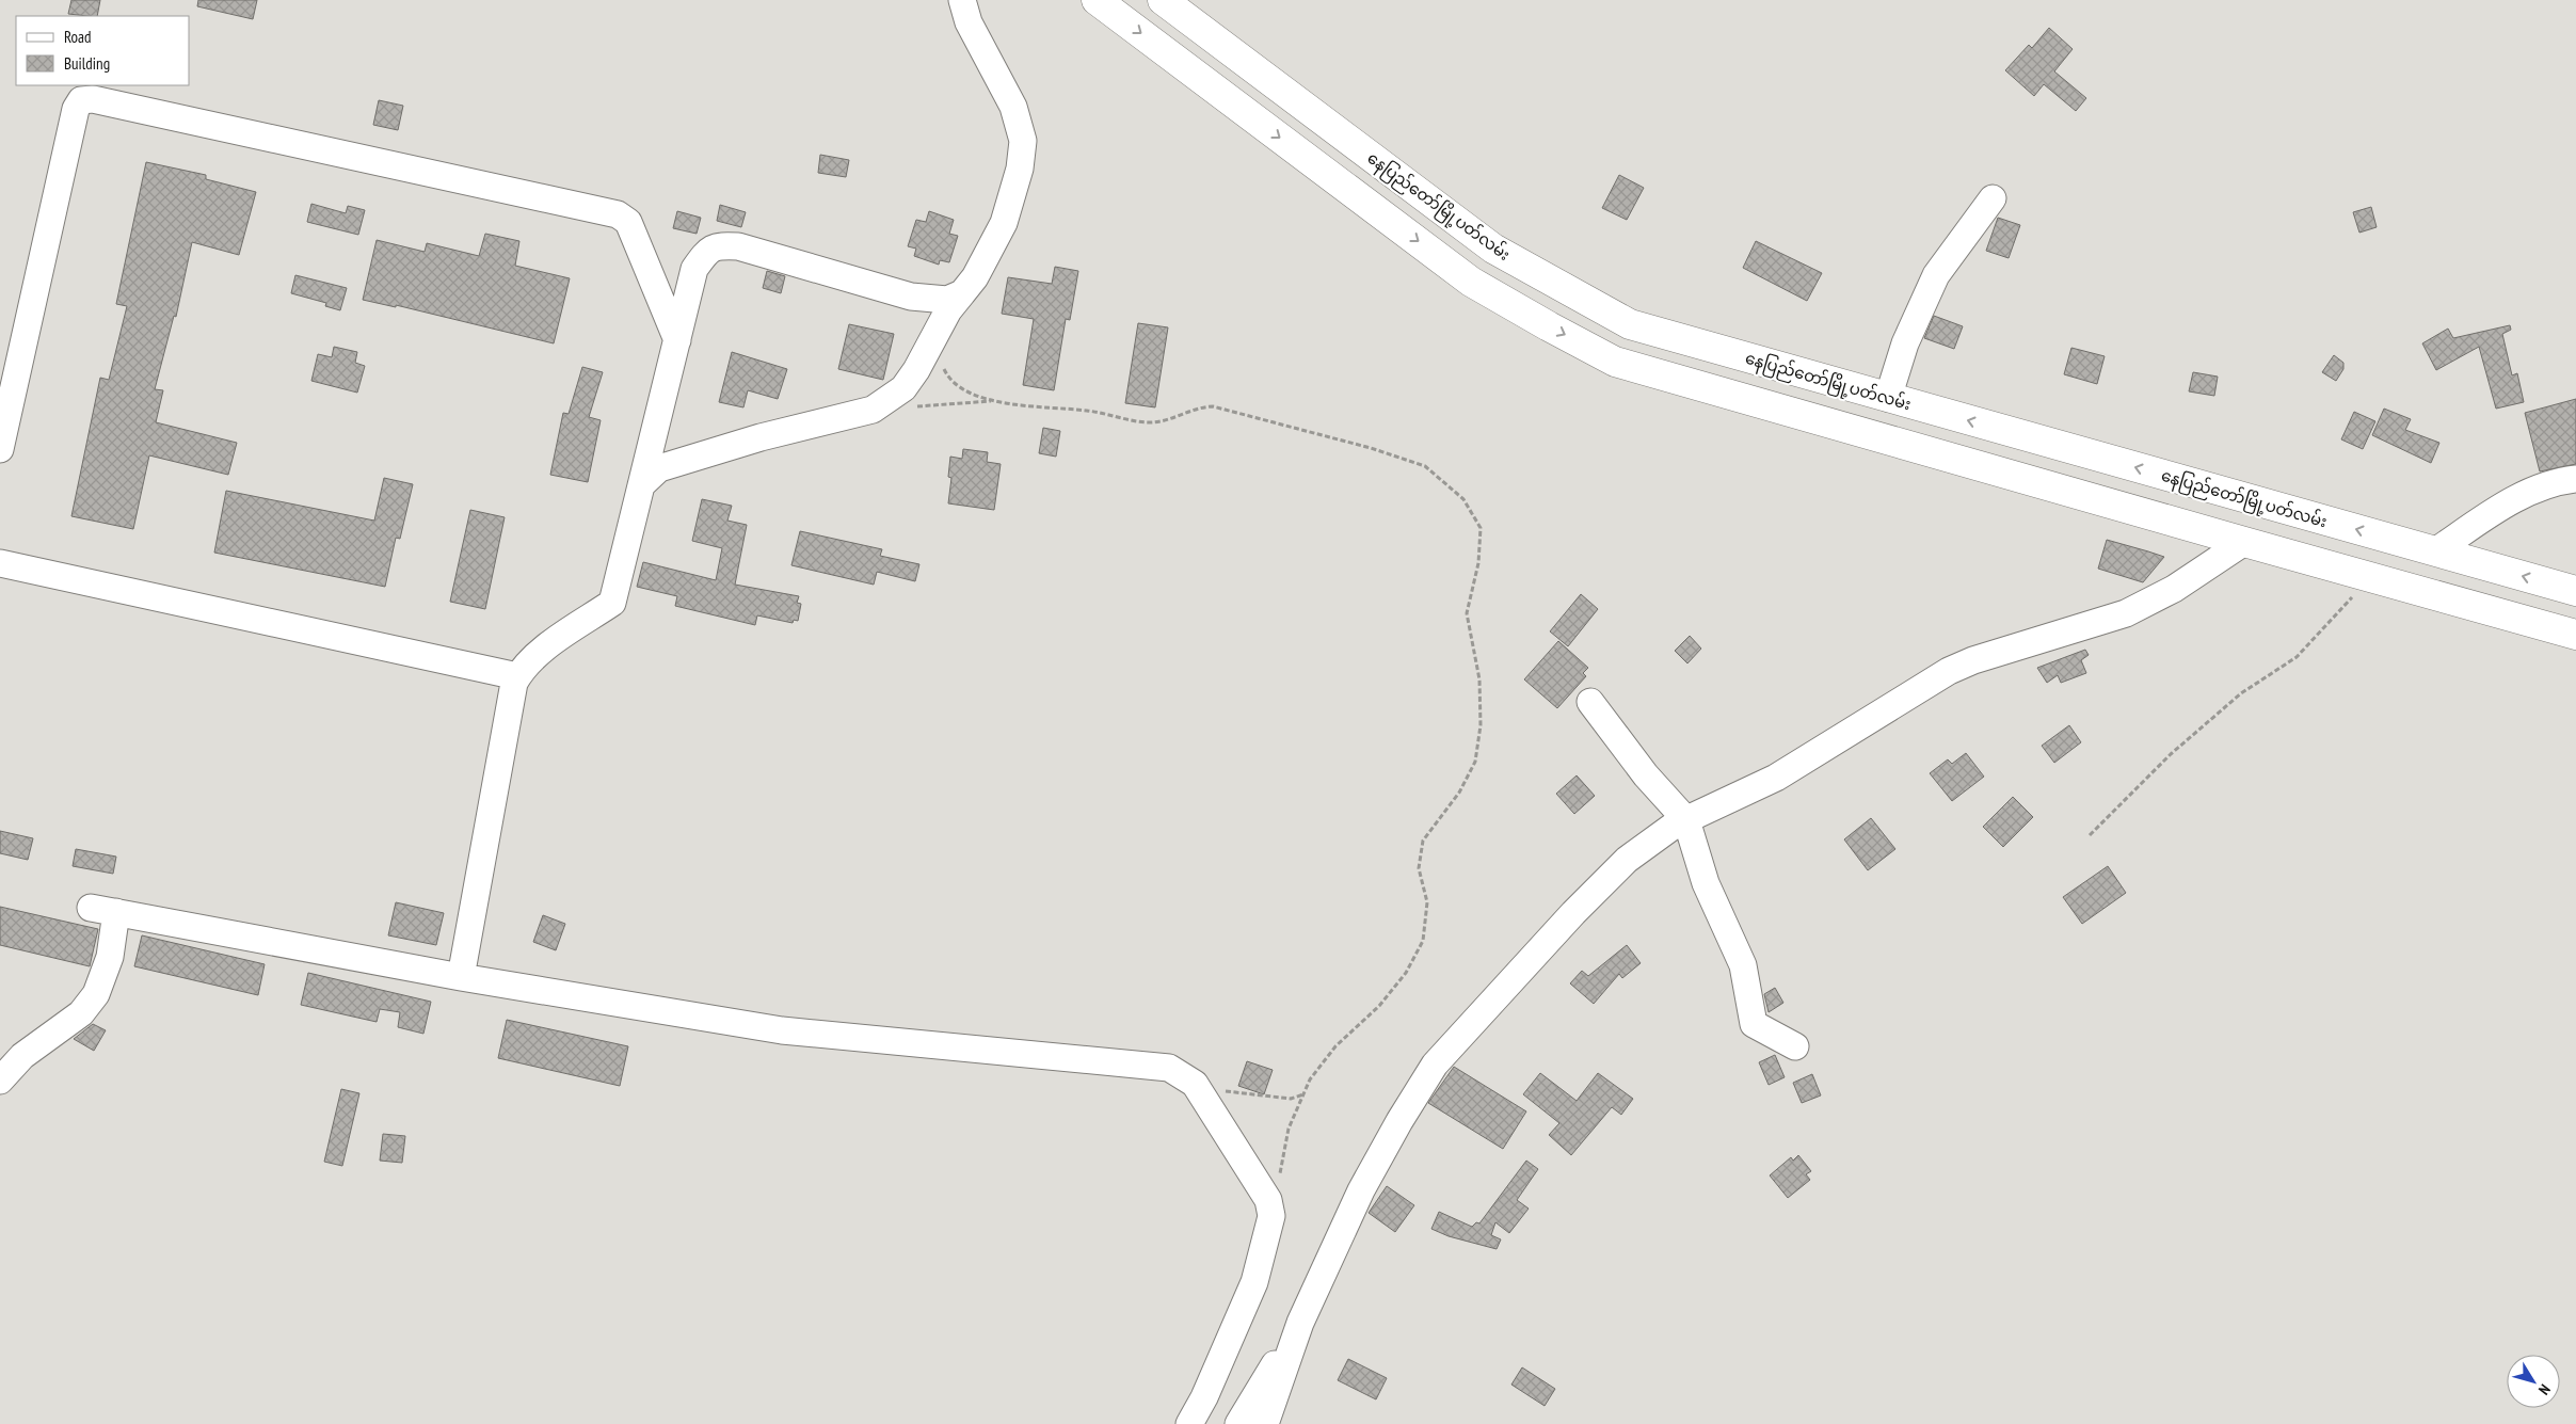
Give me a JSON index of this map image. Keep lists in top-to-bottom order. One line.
{"streets":{"main road":["နေပြည်တော်မြို့ပတ်လမ်း"]},"legend":["Road","Building"],"north":"bottom right"}
